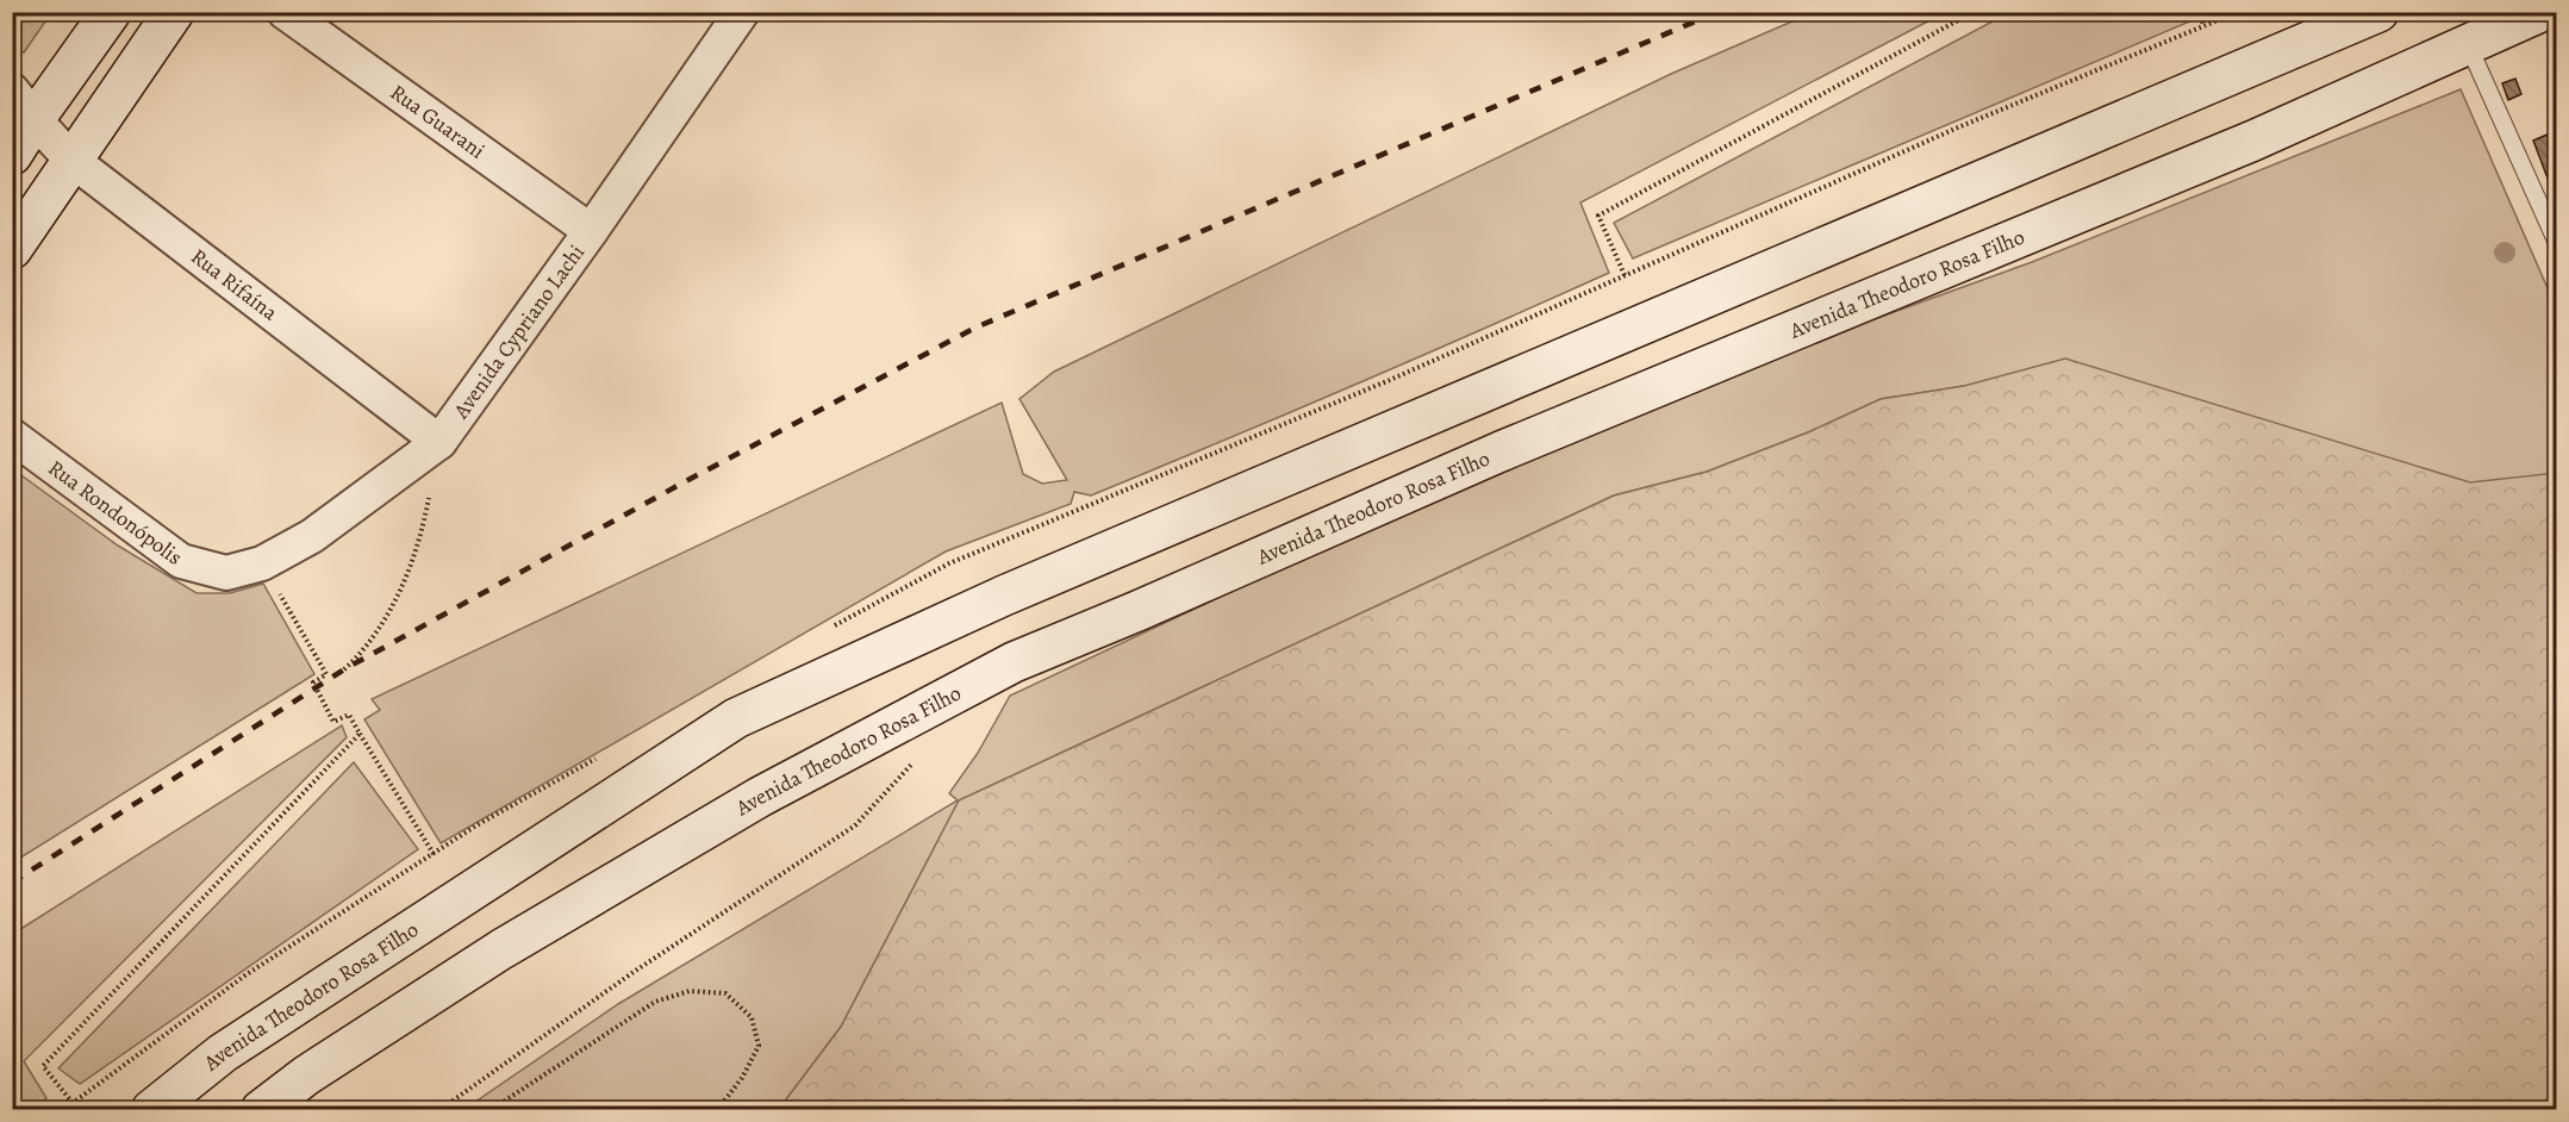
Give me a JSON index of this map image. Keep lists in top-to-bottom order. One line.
{"streets":{"main road":["Avenida Theodoro Rosa Filho"],"street":["Rua Guarani","Rua Rifaína","Avenida Cypriano Lachi","Rua Rondonópolis"]},"crossings":[["Rua Guarani","Avenida Cypriano Lachi"],["Rua Rifaína","Avenida Cypriano Lachi"],["Avenida Cypriano Lachi","Rua Rondonópolis"]]}
